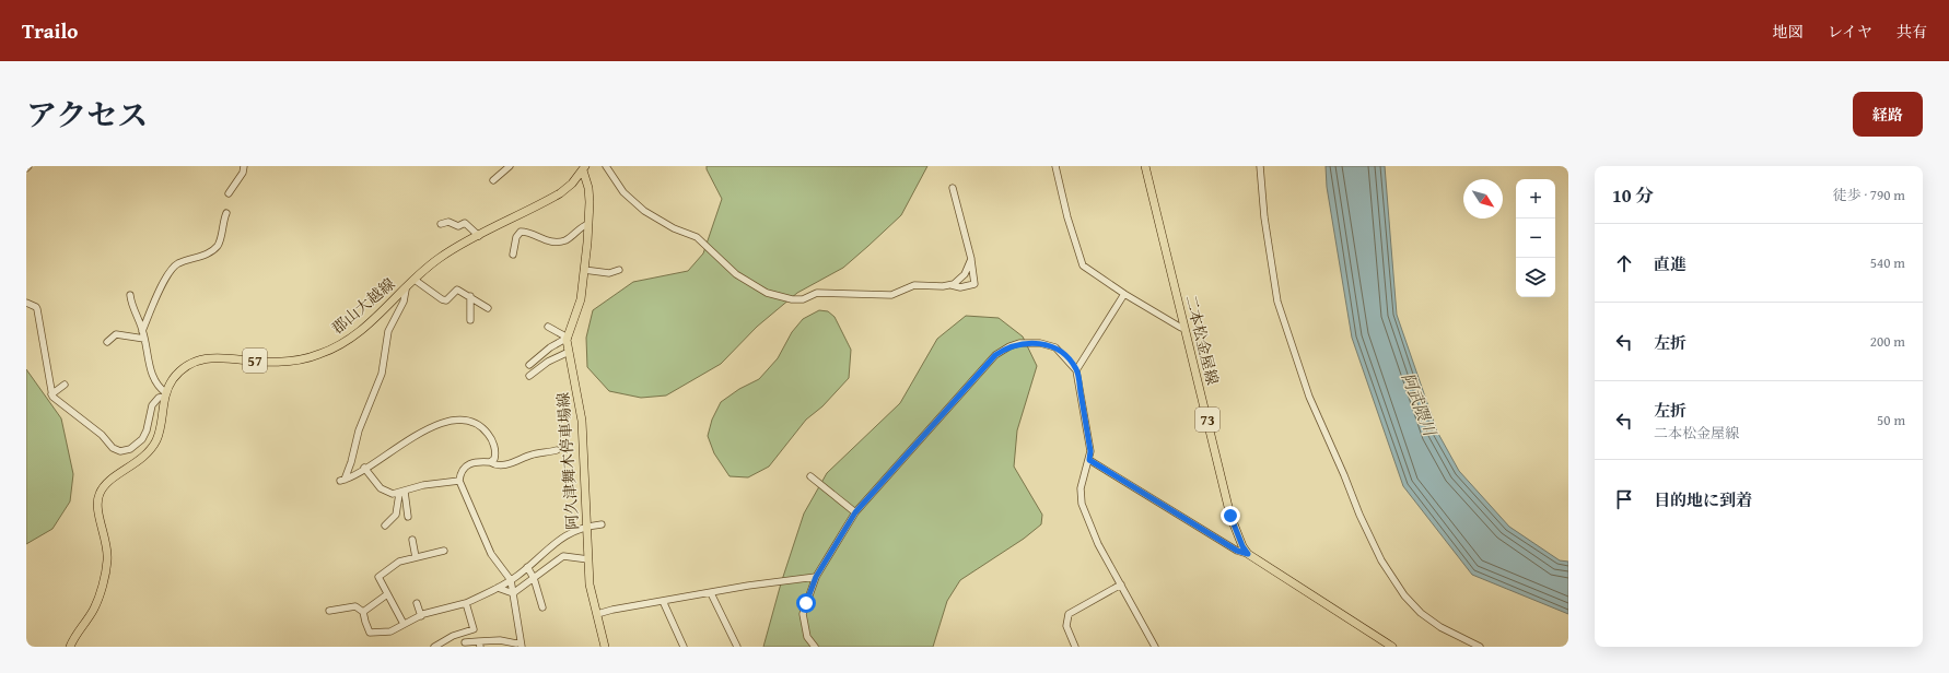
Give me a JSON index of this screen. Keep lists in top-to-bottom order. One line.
{"streets":{"main road":["郡山大越線","二本松金屋線","57","73","阿久津舞木停車場線"]},"crossings":[["郡山大越線","阿久津舞木停車場線"]],"water":["阿武隈川"],"north":"bottom right","page":{"header":"Trailo","nav":["地図","レイヤ","共有"],"title":"アクセス","buttons":"経路","heading":["10 分","徒歩 · 790 m"],"map_buttons":["+","−"],"list":[["直進","540 m"],["左折","200 m"],["左折","二本松金屋線","50 m"],"目的地に到着"]}}
